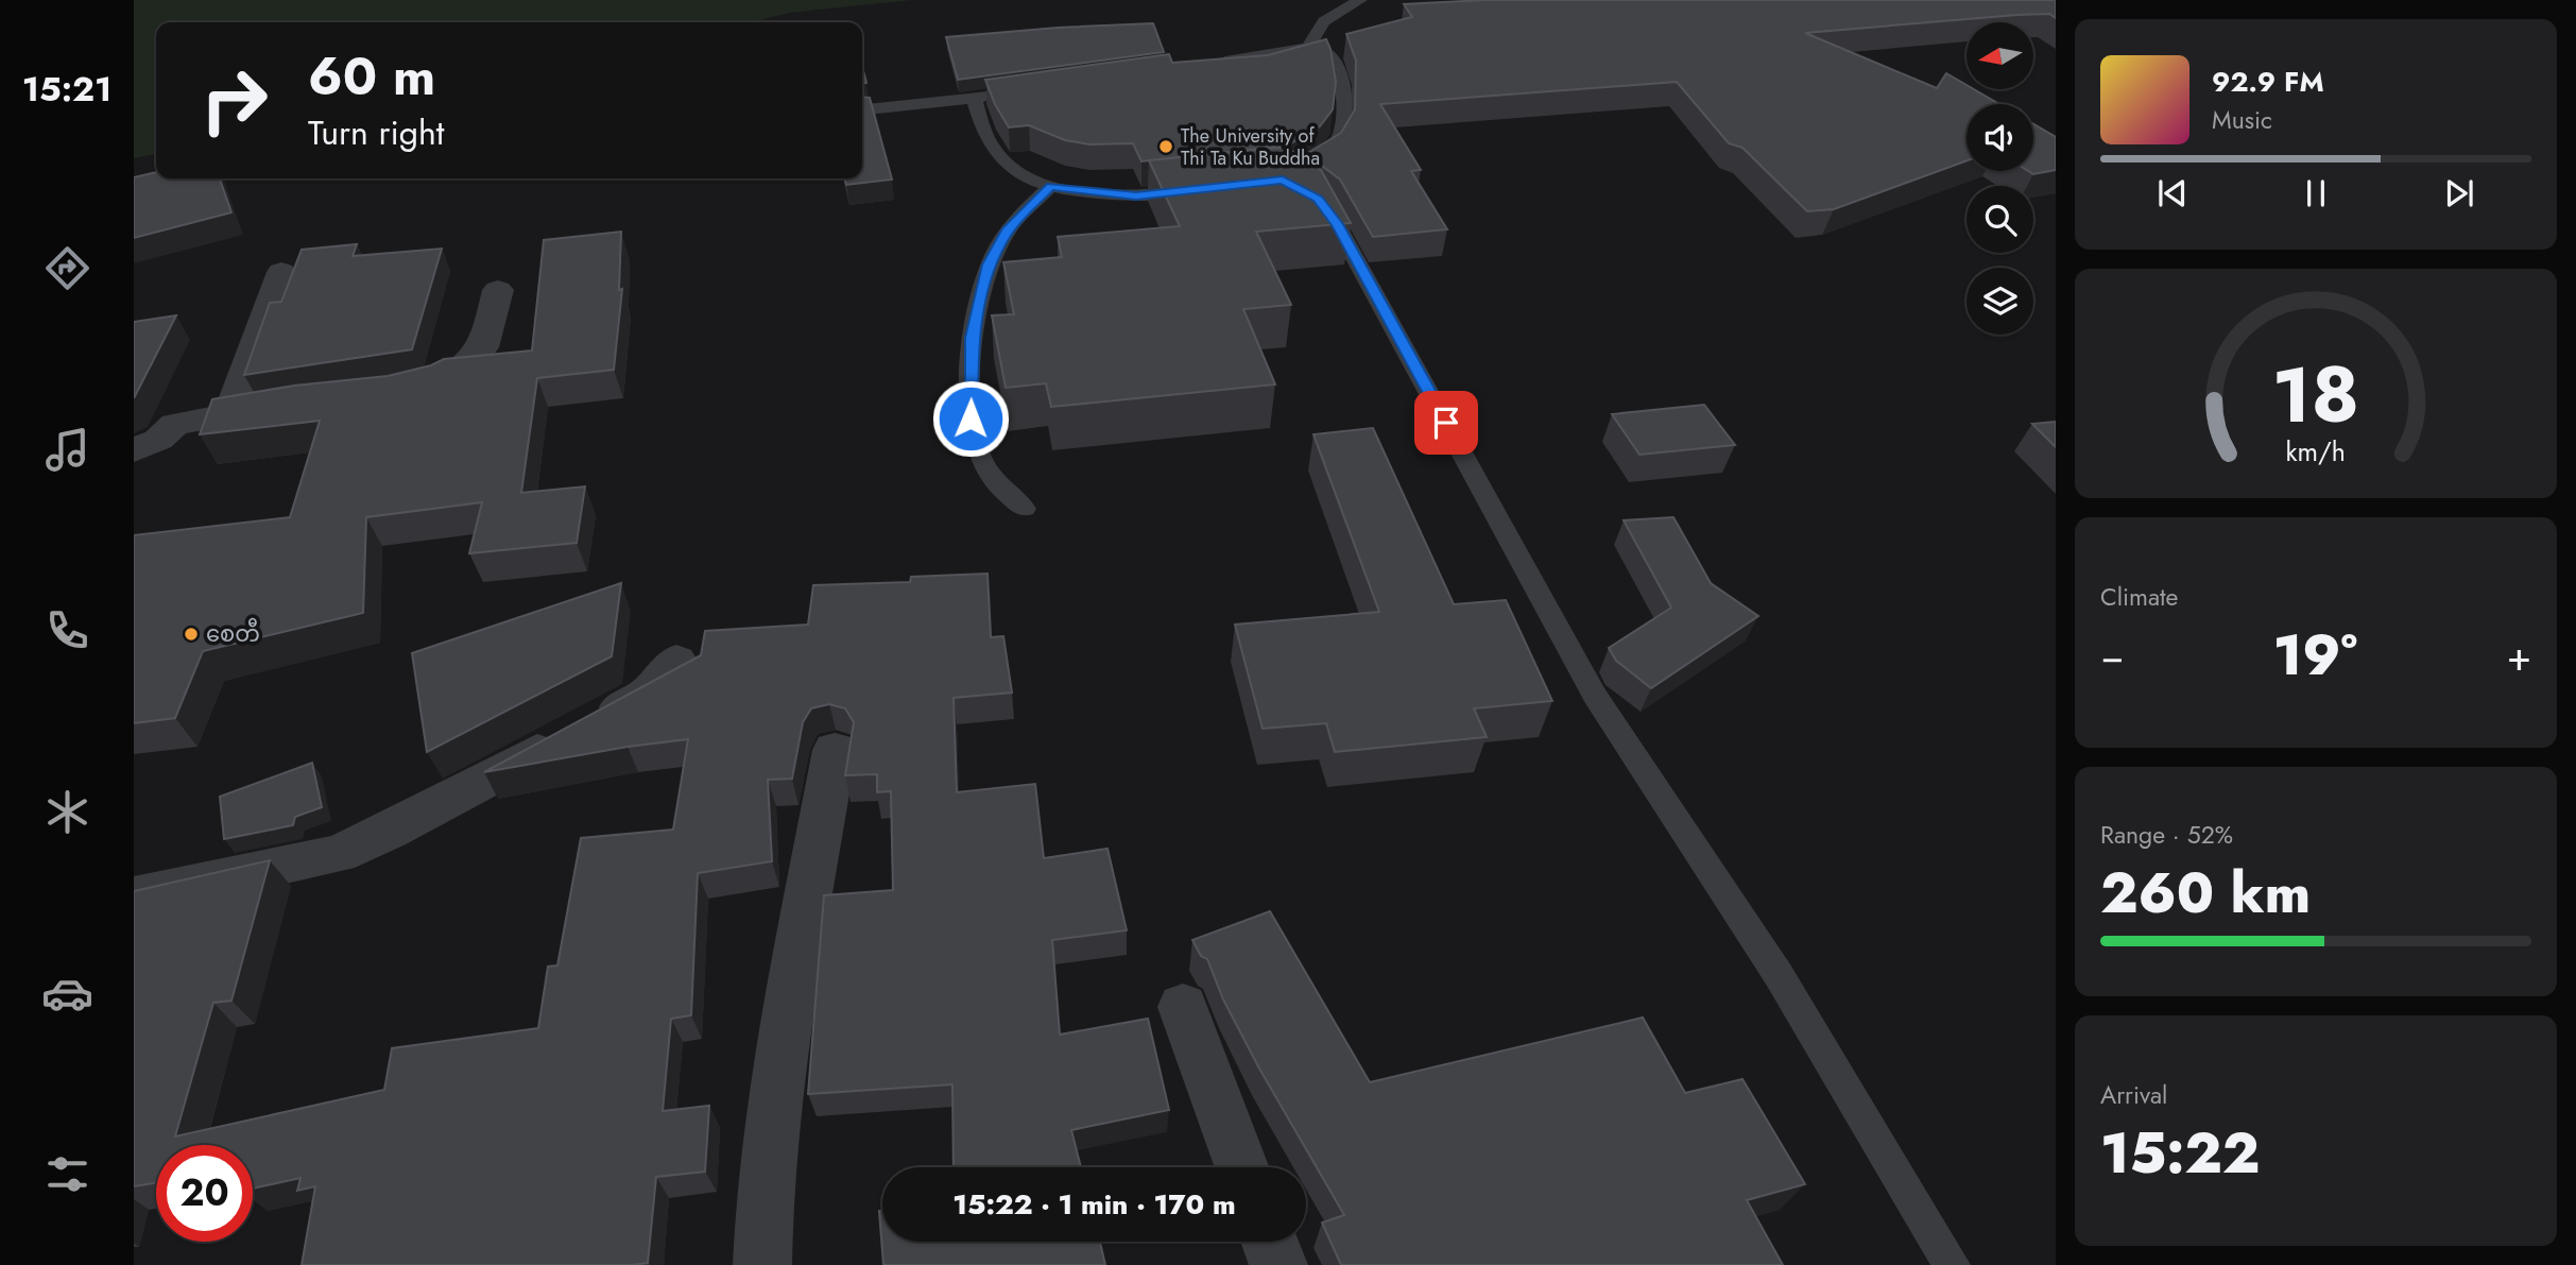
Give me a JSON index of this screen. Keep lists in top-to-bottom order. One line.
{"places":["The University of Thi Ta Ku Buddha","စေတီ"],"north":"left","page":{"tabs":"15:21","turn":["60 m","Turn right"],"song":["92.9 FM","Music"],"tile":["Climate",["Range · 52%","260 km"],["Arrival","15:22"]],"heat":["−","19°","+"],"limit":"20","trip":"15:22 · 1 min · 170 m","gauge":["18","km/h"]}}
